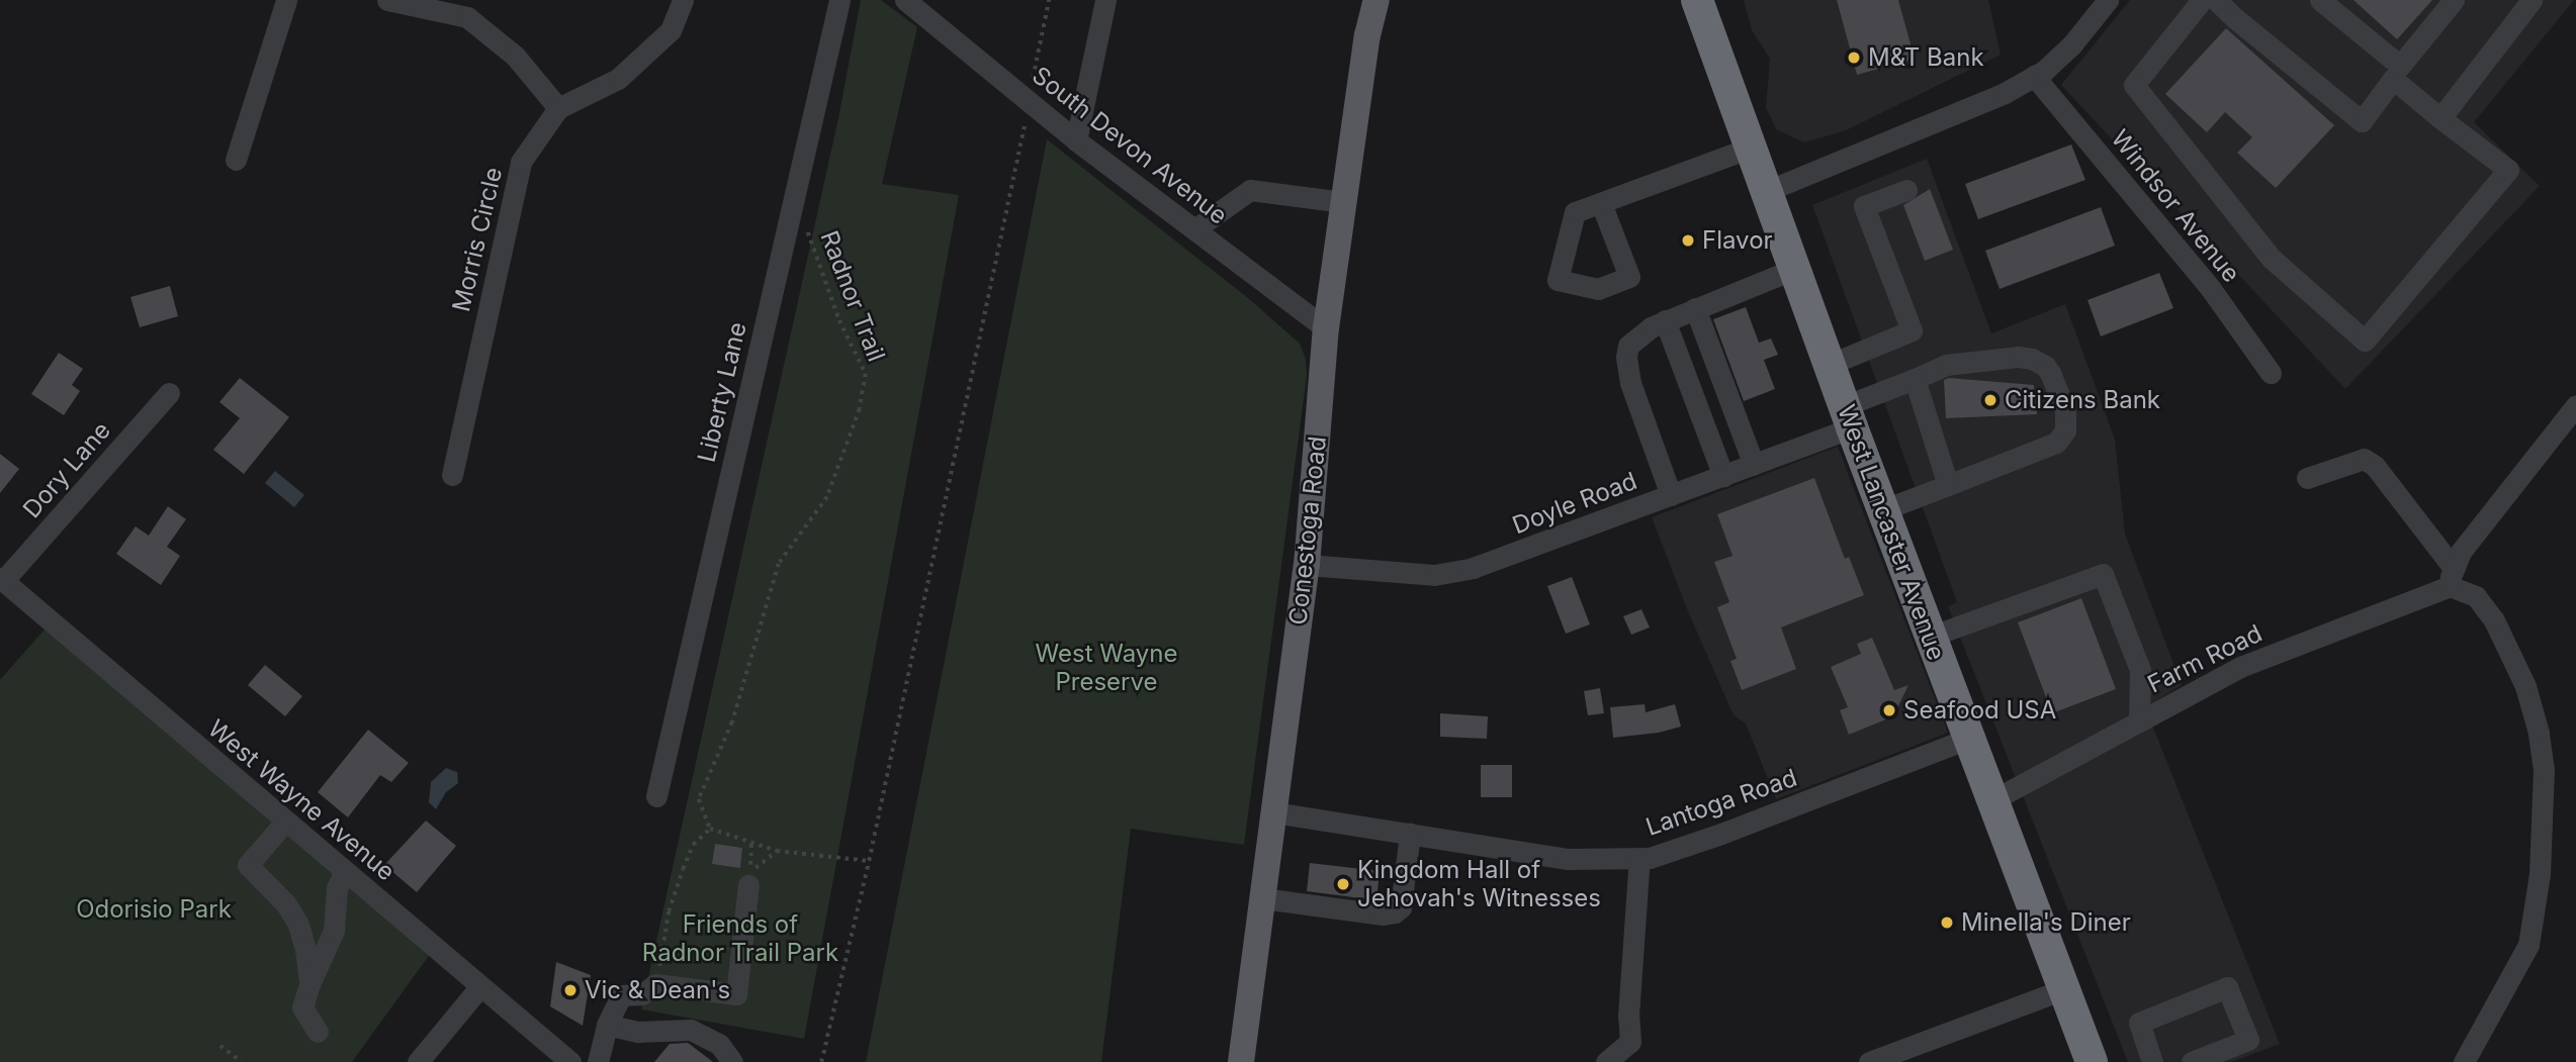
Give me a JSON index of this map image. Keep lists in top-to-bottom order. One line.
{"streets":{"highway":["West Lancaster Avenue"],"main road":["Conestoga Road"],"street":["South Devon Avenue","Windsor Avenue","Morris Circle","Liberty Lane","Dory Lane","Doyle Road","Farm Road","West Wayne Avenue","Lantoga Road"],"path":["Radnor Trail"]},"crossings":[["South Devon Avenue","Conestoga Road"],["Dory Lane","West Wayne Avenue"],["Doyle Road","Conestoga Road"],["Doyle Road","West Lancaster Avenue"],["Conestoga Road","Lantoga Road"],["West Lancaster Avenue","Farm Road"],["West Lancaster Avenue","Lantoga Road"]],"parks":["West Wayne Preserve","Odorisio Park","Friends of Radnor Trail Park"],"places":["M&T Bank","Flavor","Citizens Bank","Seafood USA","Kingdom Hall of Jehovah's Witnesses","Minella's Diner","Vic & Dean's"]}
